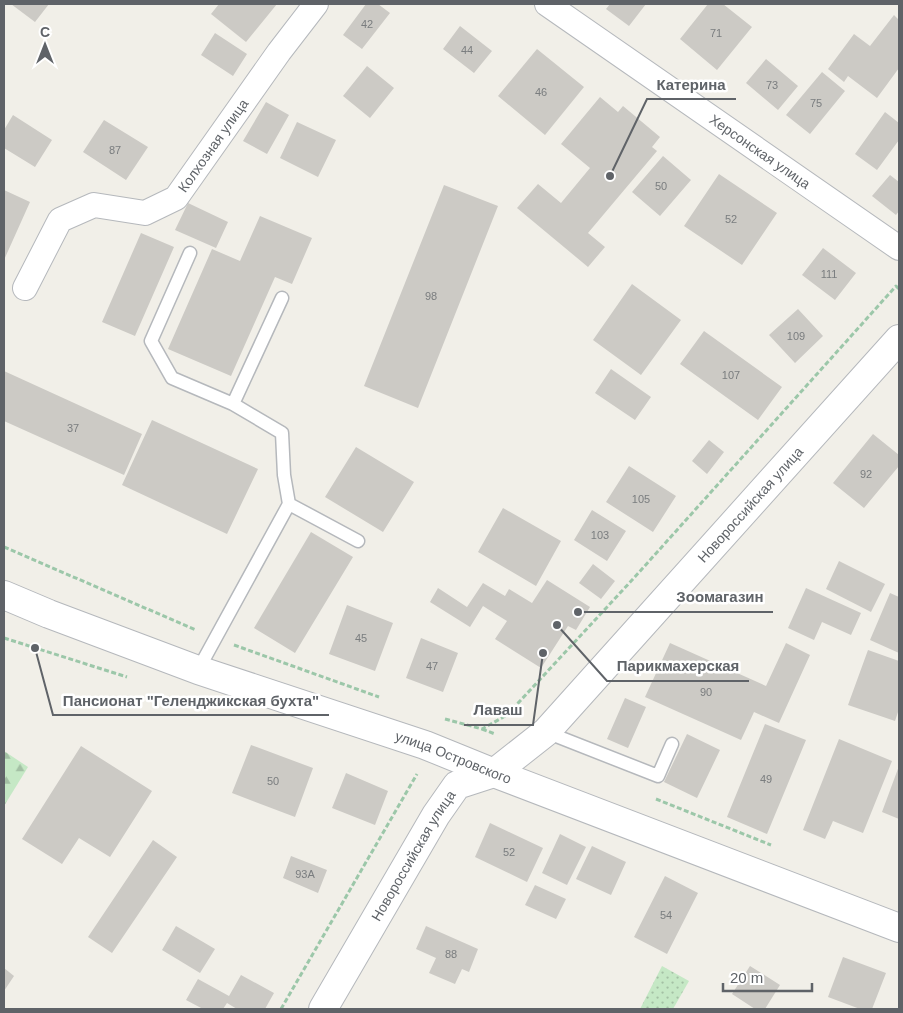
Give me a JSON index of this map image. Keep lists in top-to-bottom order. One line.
{"streets":{"street":["Колхозная улица","Херсонская улица","Новороссийская улица","улица Островского"]},"crossings":[["Новороссийская улица","улица Островского"]],"places":["Катерина","Зоомагазин","Парикмахерская","Пансионат \"Геленджикская бухта\"","Лаваш"],"house_numbers":["42","71","44","73","46","75","87","50","52","111","98","109","107","37","92","105","103","45","47","90","49","50","52","93А","54","88"],"scale_bar":"20 m","north":"top"}
